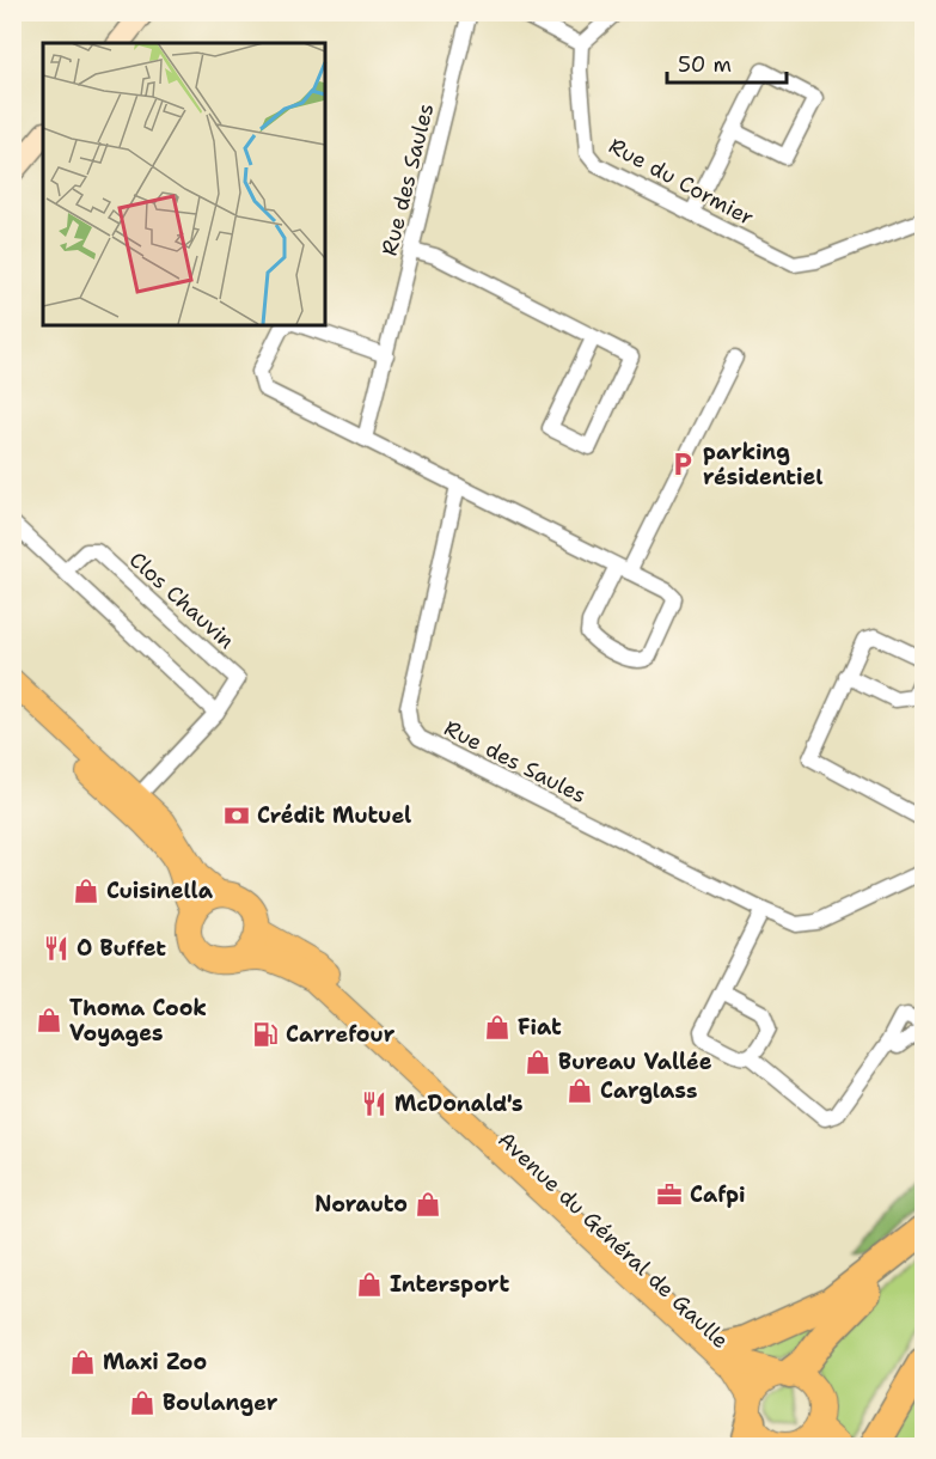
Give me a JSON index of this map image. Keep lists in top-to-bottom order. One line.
{"streets":{"main road":["Avenue du Général de Gaulle"],"street":["Rue des Saules","Rue du Cormier","Clos Chauvin"]},"places":{"parking":["parking résidentiel"],"bank":["Crédit Mutuel"],"shop":["Cuisinella","Thoma Cook Voyages","Fiat","Bureau Vallée","Carglass","Norauto","Intersport","Maxi Zoo","Boulanger"],"restaurant":["O Buffet","McDonald's"],"fuel station":["Carrefour"],"office":["Cafpi"]},"scale_bar":"50 m"}
